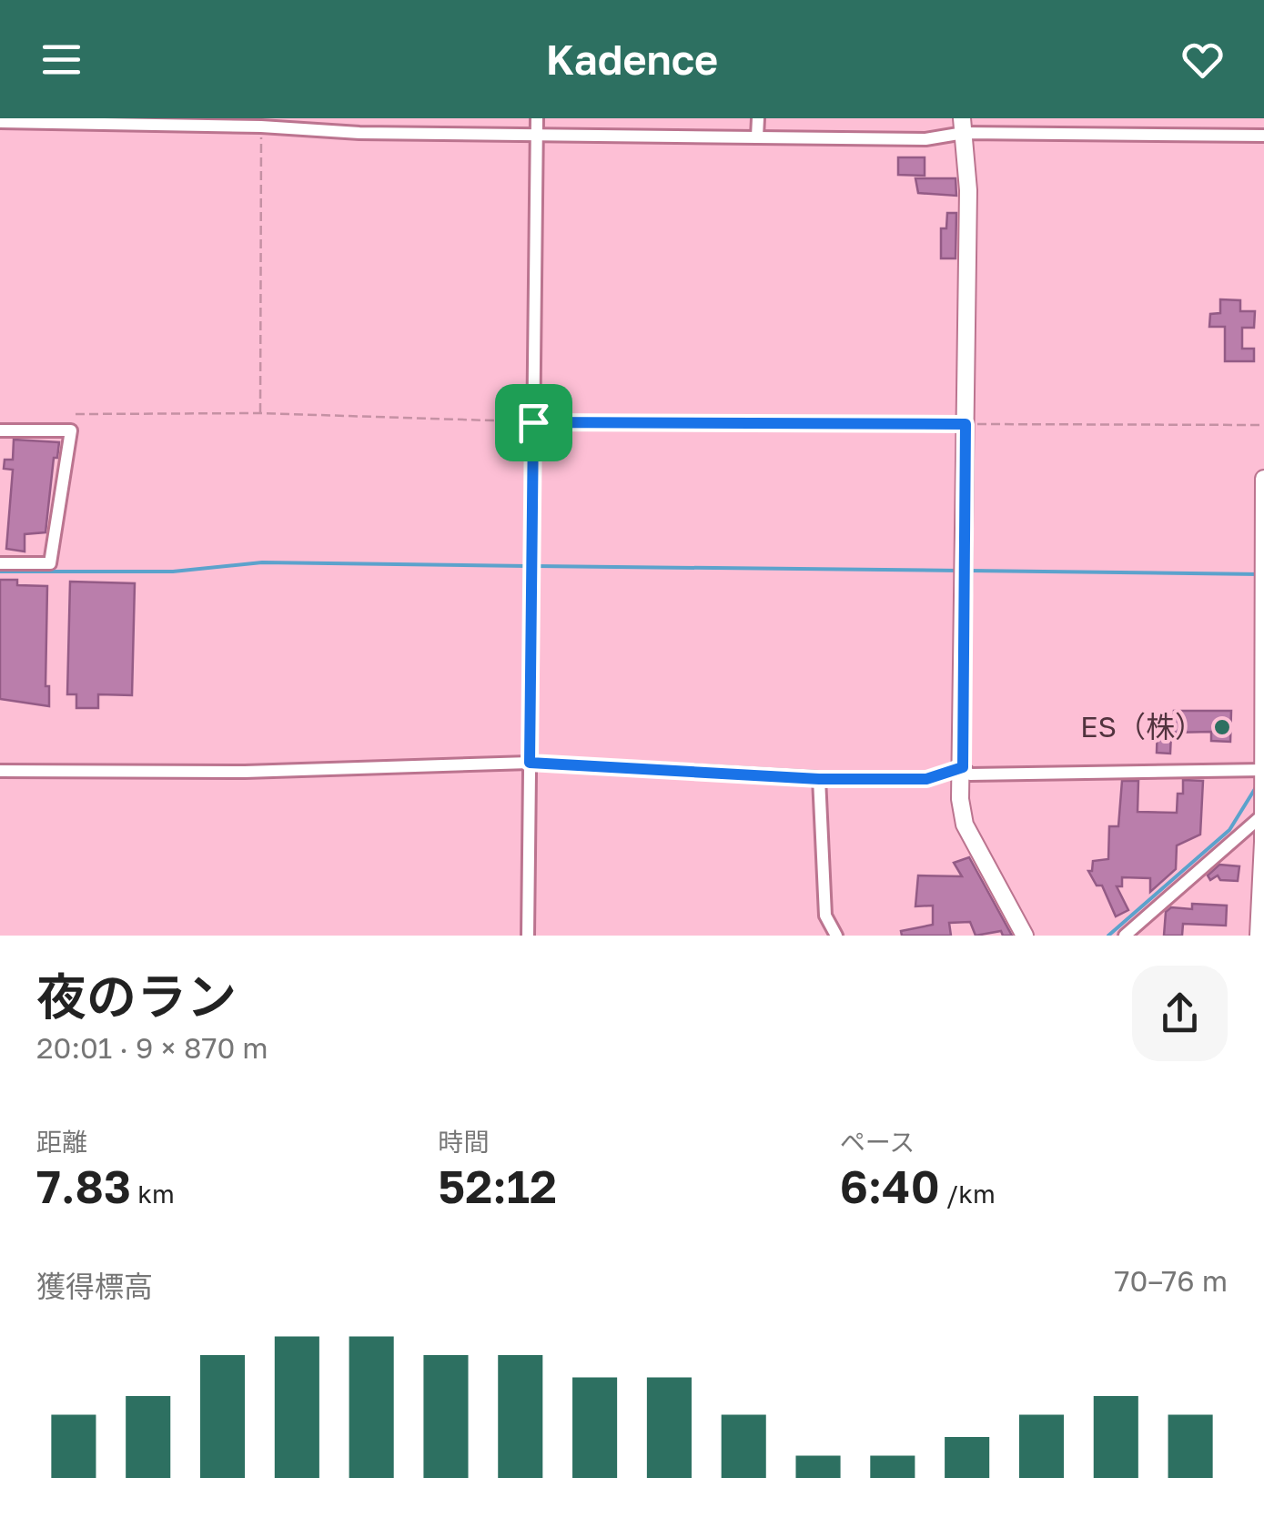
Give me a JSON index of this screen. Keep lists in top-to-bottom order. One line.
{"places":["ES（株）"],"page":{"header":"Kadence","heading":["夜のラン","20:01 · 9 × 870 m"],"stats":[["距離","7.83 km"],["時間","52:12"],["ペース","6:40 /km"]],"chart":["獲得標高","70–76 m"]}}
